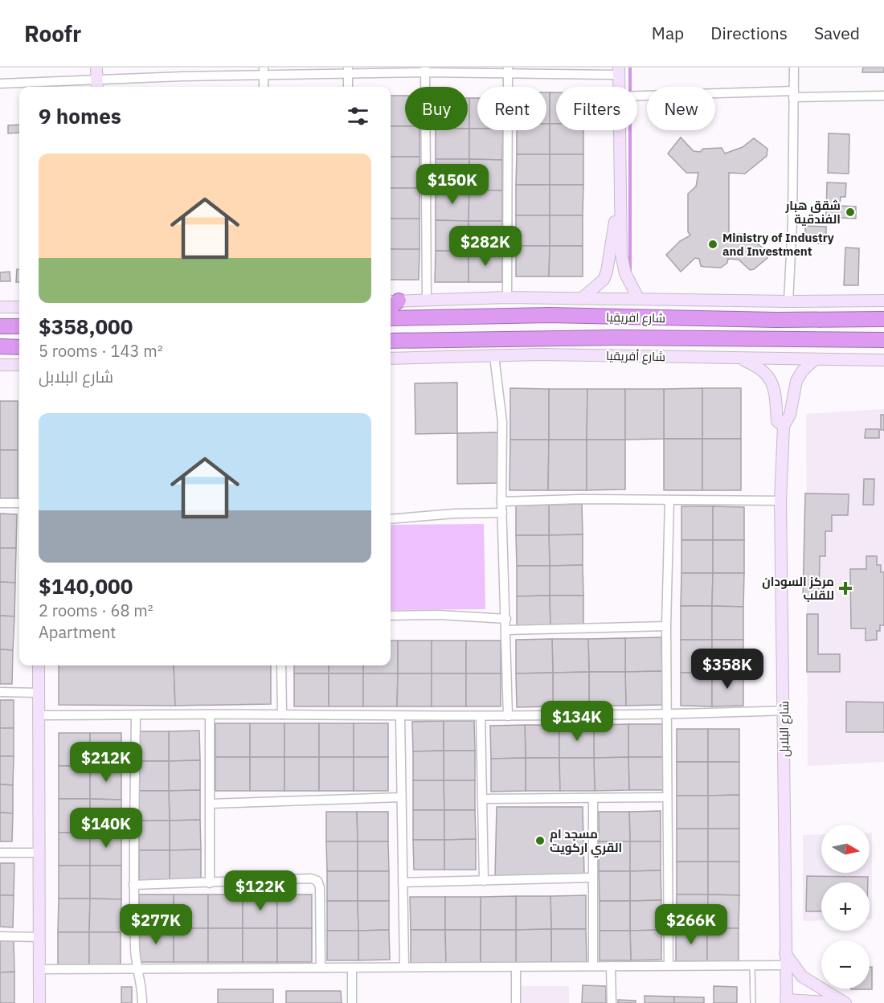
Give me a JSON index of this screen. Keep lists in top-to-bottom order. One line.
{"streets":{"highway":["شارع افريقيا"],"street":["شارع أفريقيا","شارع البلابل"]},"crossings":[["شارع أفريقيا","شارع البلابل"]],"places":{"other":["شقق هبار الفندقية","Ministry of Industry and Investment","مسجد ام القري اركويت"],"health":["مركز السودان للقلب"]},"north":"right","page":{"header":"Roofr","nav":["Map","Directions","Saved"],"chip":["Buy","Rent","Filters","New"],"heading":"9 homes","list":[{"name":"$358,000","note":"5 rooms · 143 m² · شارع البلابل"},{"name":"$140,000","note":"2 rooms · 68 m² · Apartment"}],"price":["$150K","$282K","$358K","$134K","$212K","$140K","$122K","$277K","$266K"],"map_buttons":["+","−"]}}
